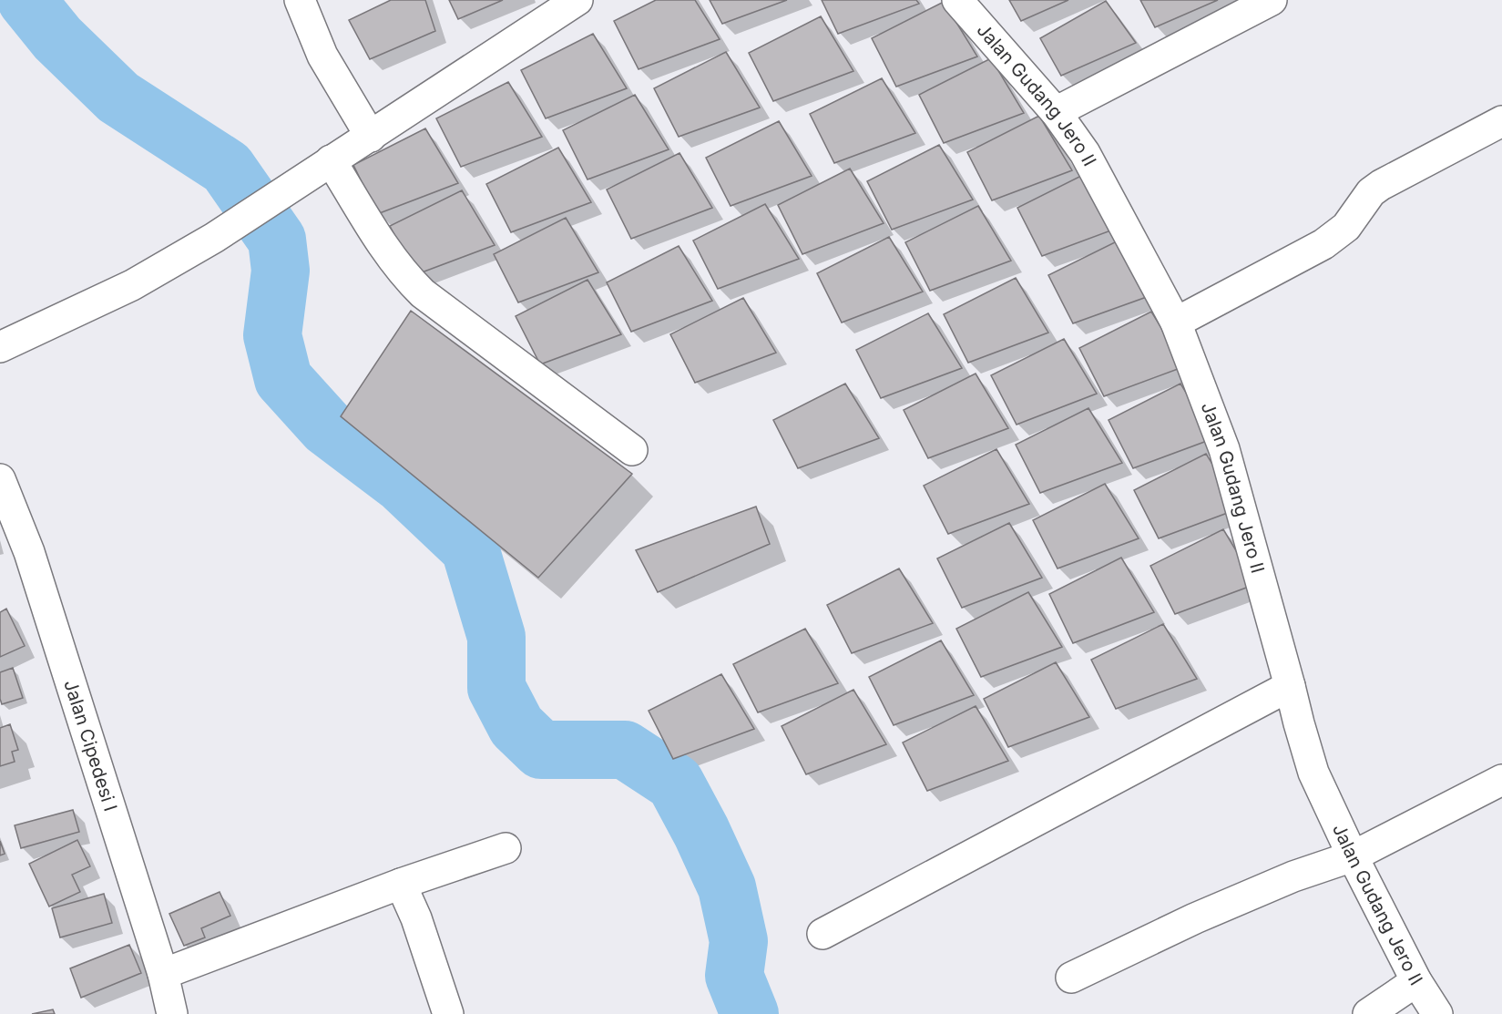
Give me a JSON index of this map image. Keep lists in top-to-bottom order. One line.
{"streets":{"street":["Jalan Gudang Jero II","Jalan Cipedesi I"]}}
